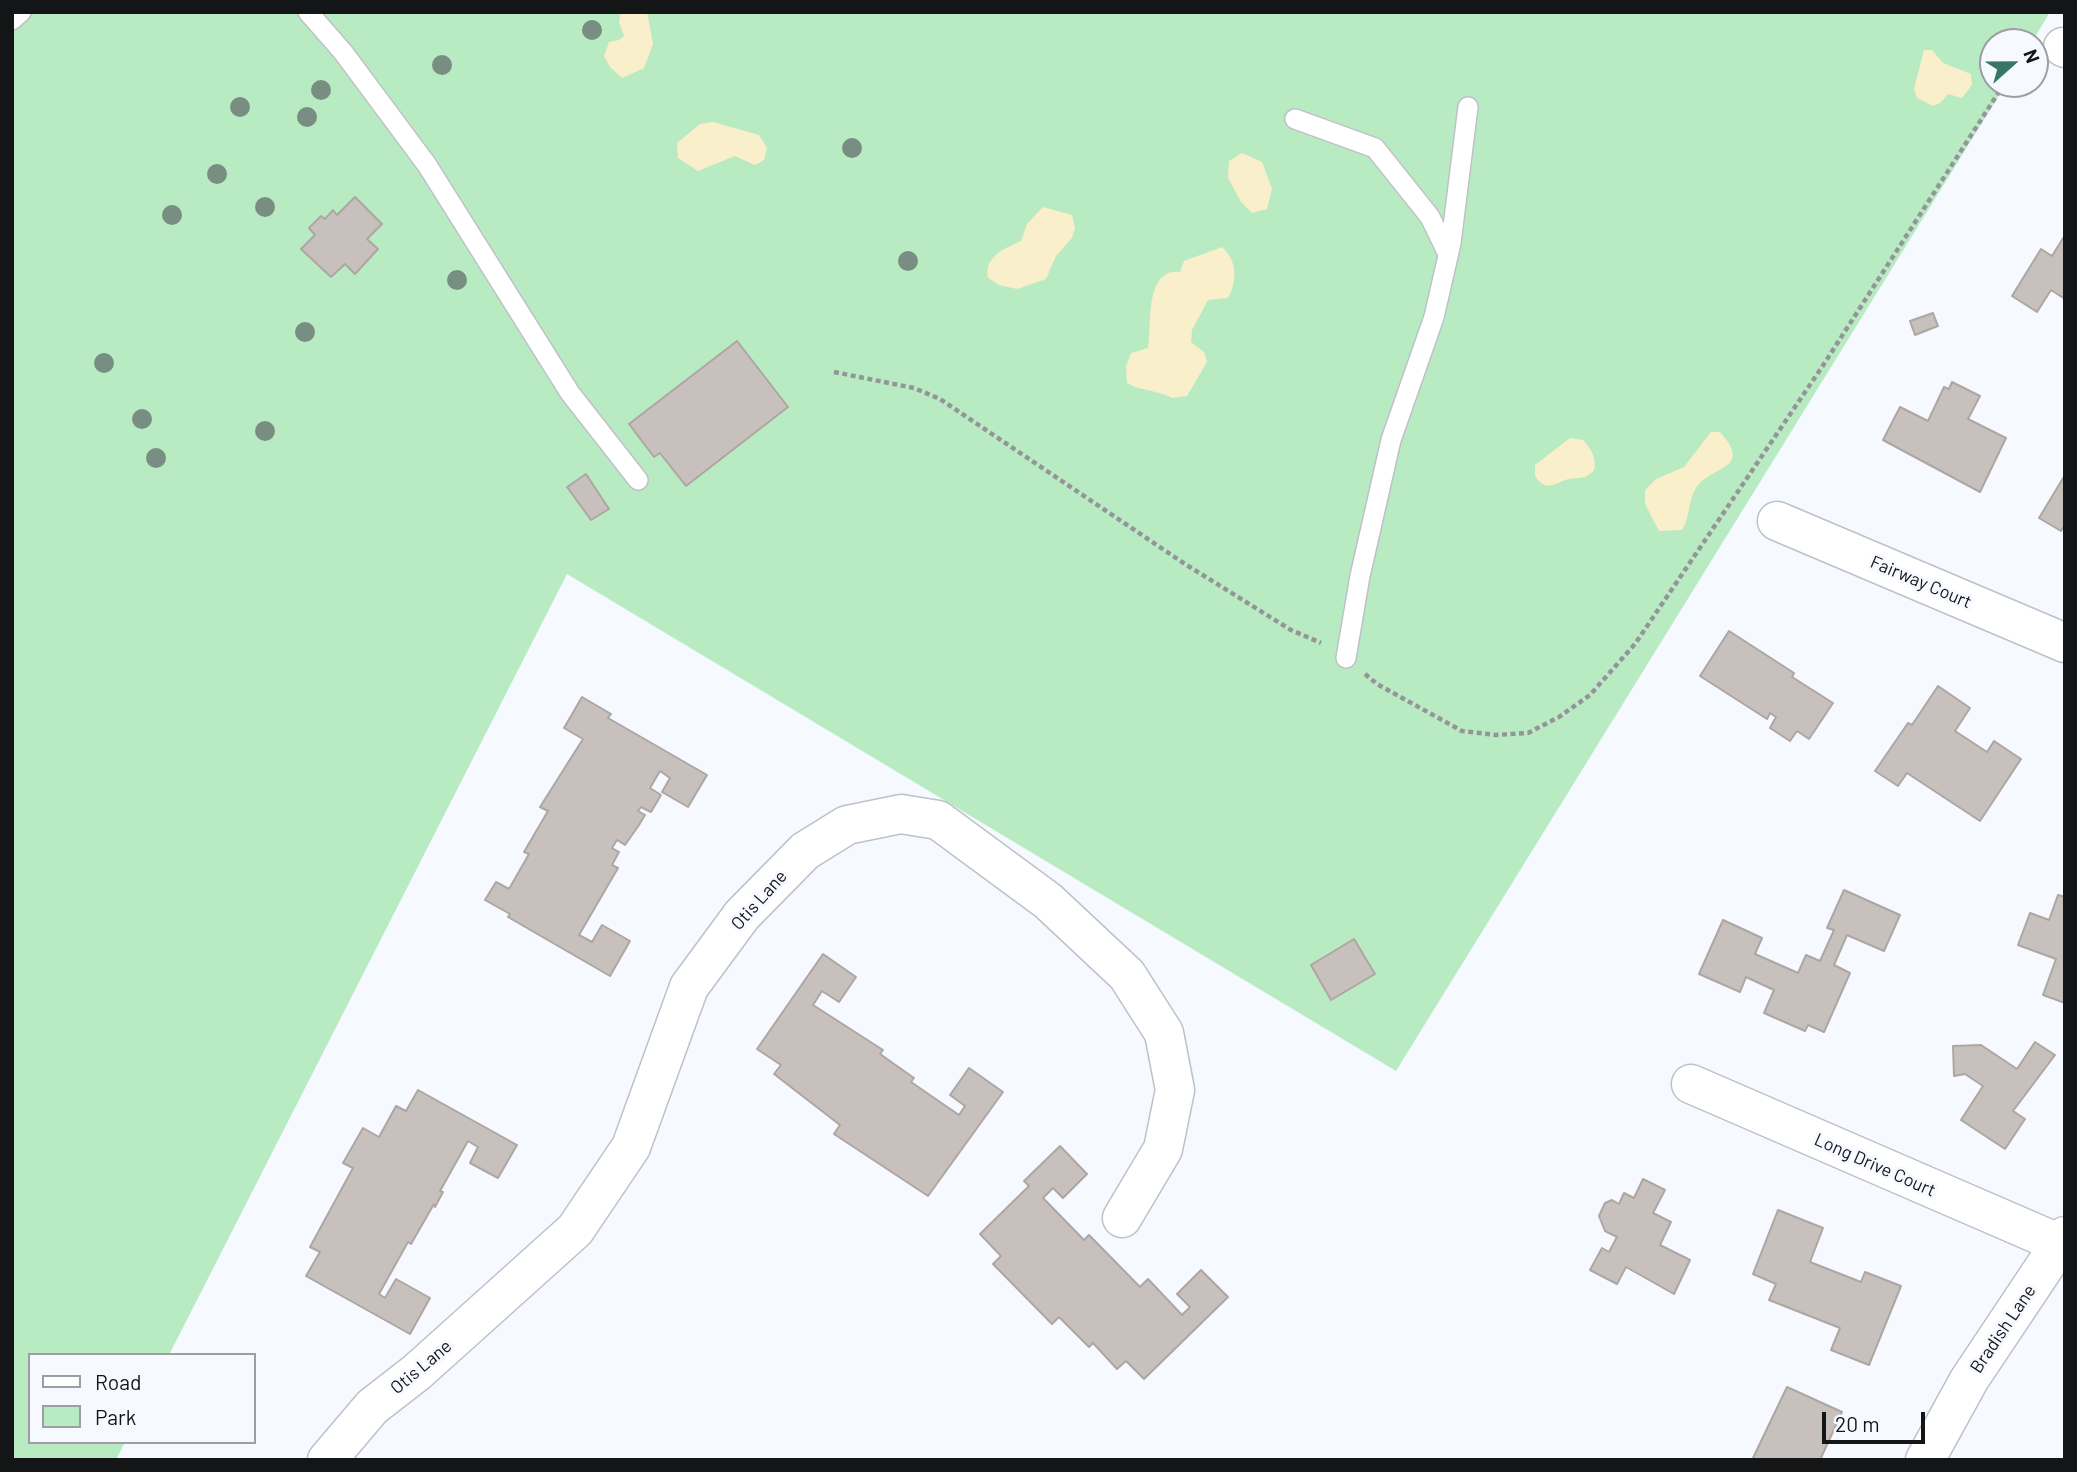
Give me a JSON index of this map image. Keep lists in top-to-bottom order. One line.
{"streets":{"street":["Fairway Court","Otis Lane","Long Drive Court","Bradish Lane"]},"crossings":[["Long Drive Court","Bradish Lane"]],"legend":["Road","Park"],"scale_bar":"20 m","north":"right"}
